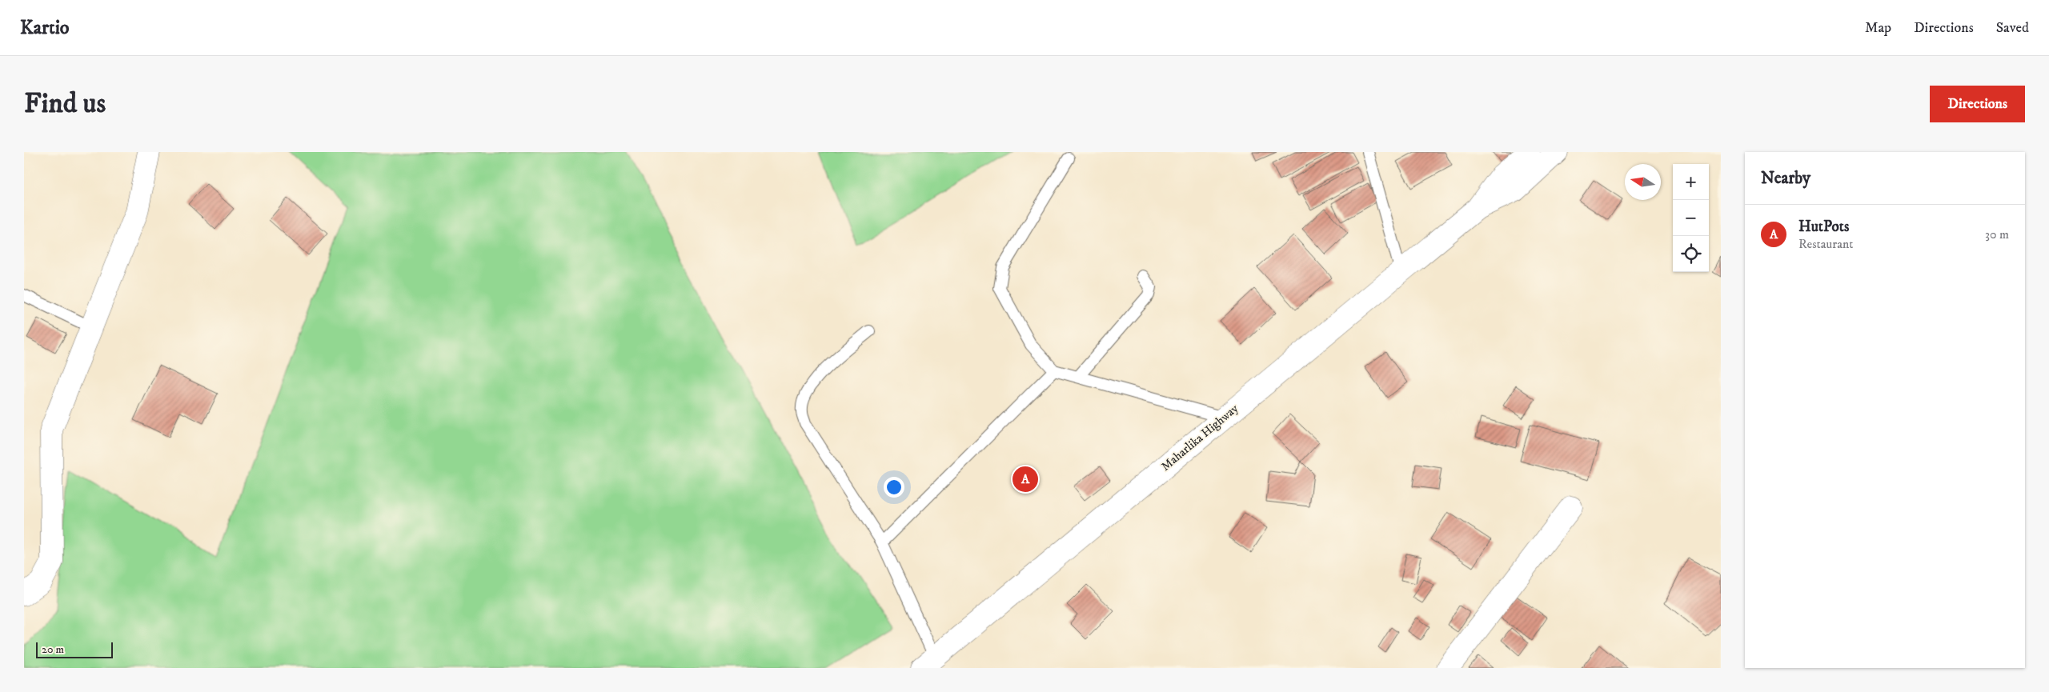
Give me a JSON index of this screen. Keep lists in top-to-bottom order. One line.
{"streets":{"main road":["Maharlika Highway"]},"scale_bar":"20 m","north":"left","page":{"header":"Kartio","nav":["Map","Directions","Saved"],"buttons":"Directions","title":"Find us","heading":"Nearby","map_buttons":["+","−"],"list":[{"mark":"A","name":"HutPots","note":"Restaurant","value":"30 m"}],"pins":"A","scale":"20 m"}}
